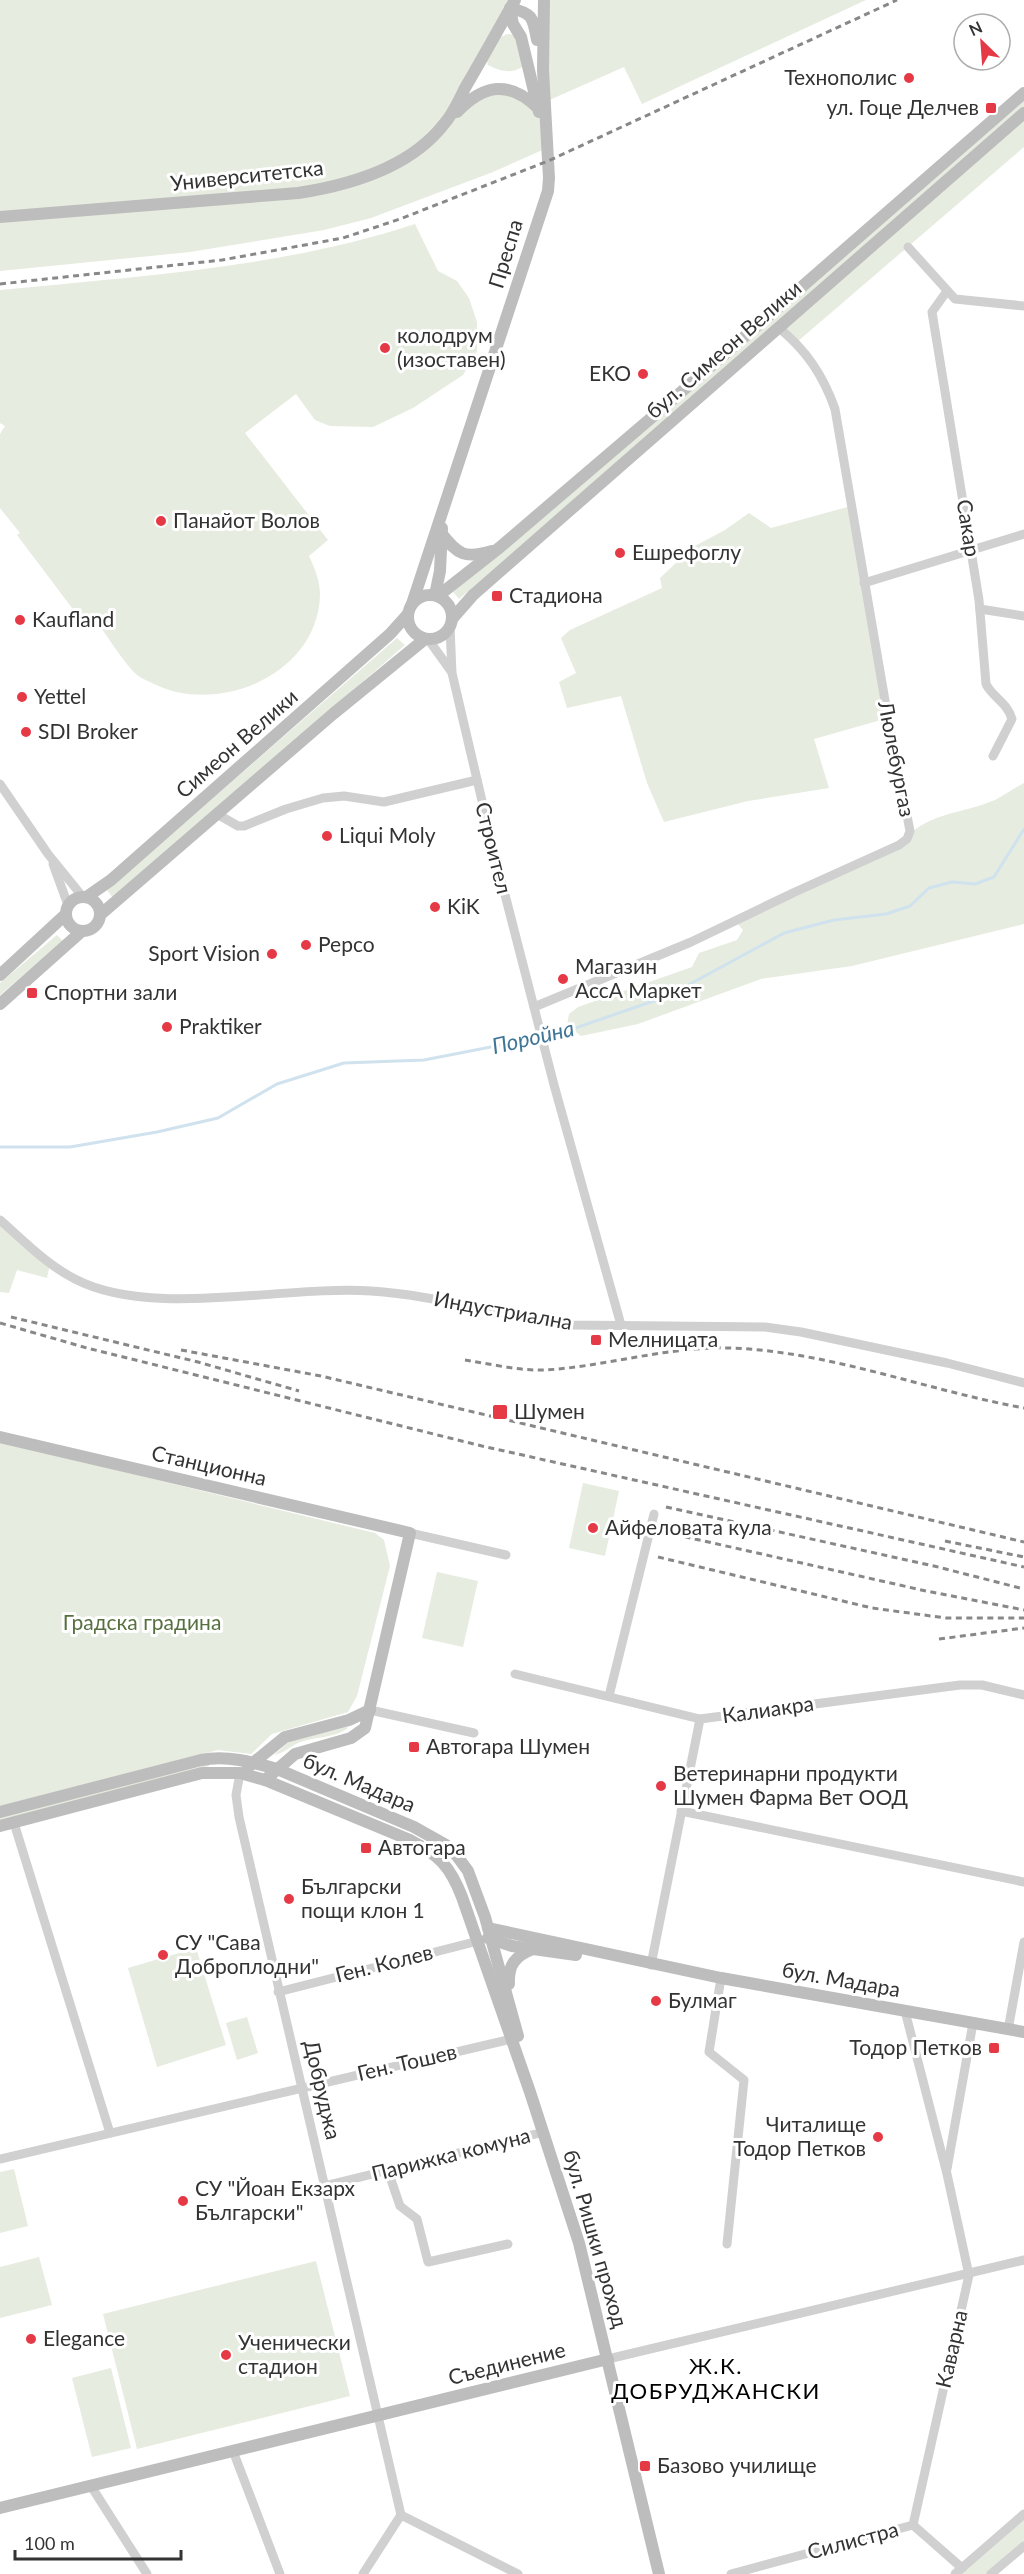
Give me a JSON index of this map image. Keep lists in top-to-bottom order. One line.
{"streets":{"main road":["Университетска","Преспа","бул. Симеон Велики","Симеон Велики","Станционна","бул. Мадара","бул. Ришки проход","Съединение"],"street":["Сакар","Люлебургаз","Строител","Индустриална","Калиакра","Ген. Колев","Ген. Тошев","Добруджа","Парижка комуна","Каварна","Силистра"]},"crossings":[["Преспа","бул. Симеон Велики"],["Преспа","Симеон Велики"],["бул. Симеон Велики","Симеон Велики"],["бул. Симеон Велики","Люлебургаз"],["Люлебургаз","Строител"],["Строител","Индустриална"],["бул. Мадара","Ген. Колев"],["бул. Мадара","Добруджа"],["бул. Мадара","бул. Ришки проход"],["бул. Мадара","Каварна"],["Ген. Колев","Добруджа"],["Ген. Колев","бул. Ришки проход"],["Ген. Тошев","Добруджа"],["Ген. Тошев","бул. Ришки проход"],["Добруджа","Парижка комуна"],["Добруджа","Съединение"],["Парижка комуна","бул. Ришки проход"],["бул. Ришки проход","Съединение"],["Каварна","Съединение"],["Каварна","Силистра"]],"districts":["Ж.К. ДОБРУДЖАНСКИ"],"water":["Поройна"],"parks":["Градска градина"],"places":{"other":["Технополис","колодрум (изоставен)","EKO","Панайот Волов","Ешрефоглу","Kaufland","Yettel","SDI Broker","Liqui Moly","KiK","Pepco","Sport Vision","Магазин АссА Маркет","Praktiker","Айфеловата кула","Ветеринарни продукти Шумен Фарма Вет ООД","Български пощи клон 1","СУ \"Сава Доброплодни\"","Булмаг","Читалище Тодор Петков","СУ \"Йоан Екзарх Български\"","Elegance","Ученически стадион"],"transit":["ул. Гоце Делчев","Стадиона","Спортни зали","Мелницата","Шумен","Автогара Шумен","Автогара","Тодор Петков","Базово училище"]},"scale_bar":"100 m","north":"top left"}
